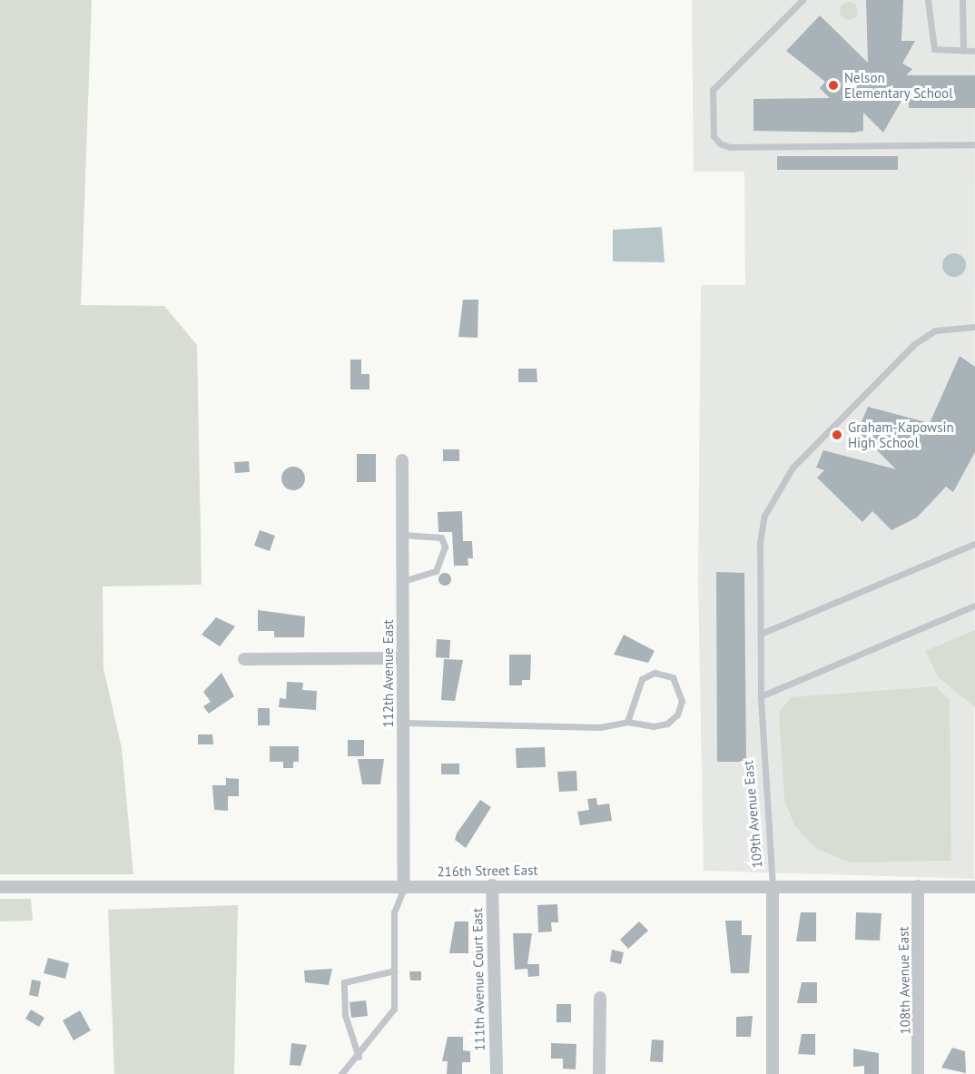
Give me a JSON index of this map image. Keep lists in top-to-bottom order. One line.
{"streets":{"street":["112th Avenue East","109th Avenue East","216th Street East","111th Avenue Court East","108th Avenue East"]},"crossings":[["112th Avenue East","216th Street East"],["109th Avenue East","216th Street East"],["216th Street East","111th Avenue Court East"],["216th Street East","108th Avenue East"]],"places":["Nelson Elementary School","Graham-Kapowsin High School"]}
